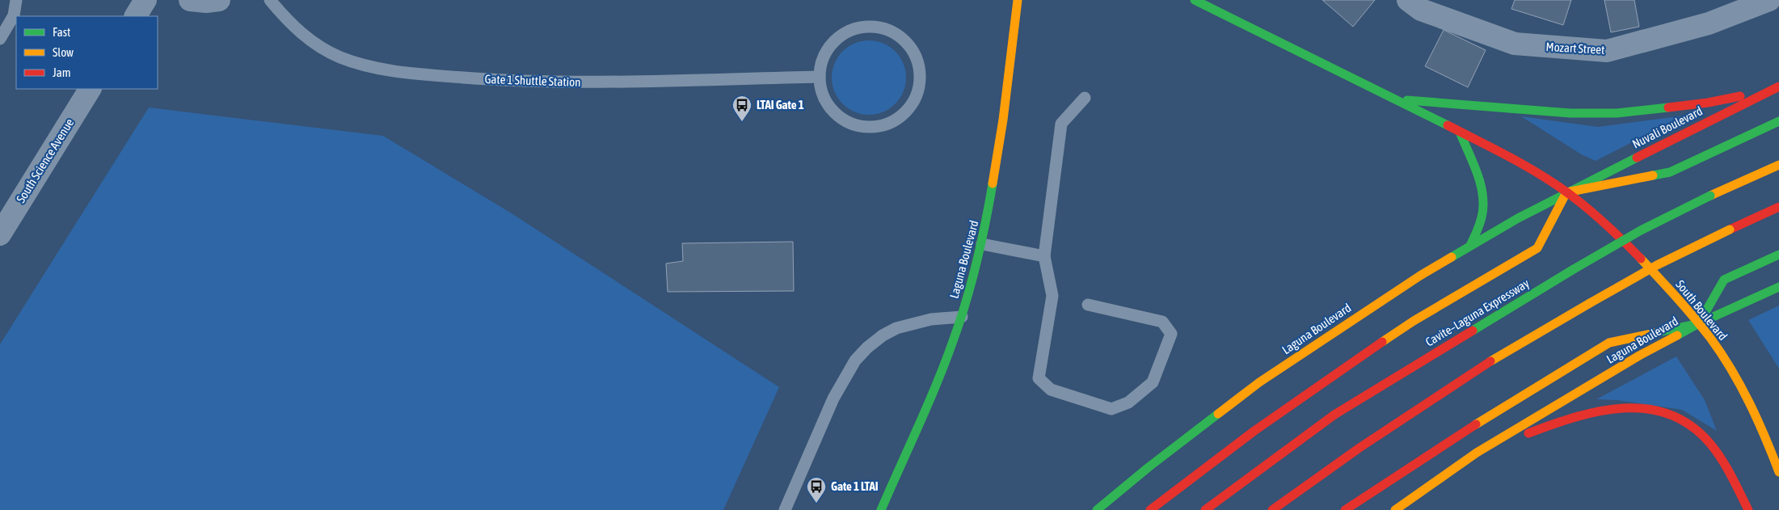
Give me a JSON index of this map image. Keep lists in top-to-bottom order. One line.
{"streets":{"main road":["Nuvali Boulevard","Laguna Boulevard","South Boulevard","Cavite–Laguna Expressway"],"street":["Mozart Street","South Science Avenue"],"lane":["Gate 1 Shuttle Station"]},"crossings":[["Nuvali Boulevard","Laguna Boulevard"],["Nuvali Boulevard","South Boulevard"],["Laguna Boulevard","South Boulevard"]],"places":{"bus stop":["LTAI Gate 1","Gate 1 LTAI"]},"legend":["Fast","Slow","Jam"]}
